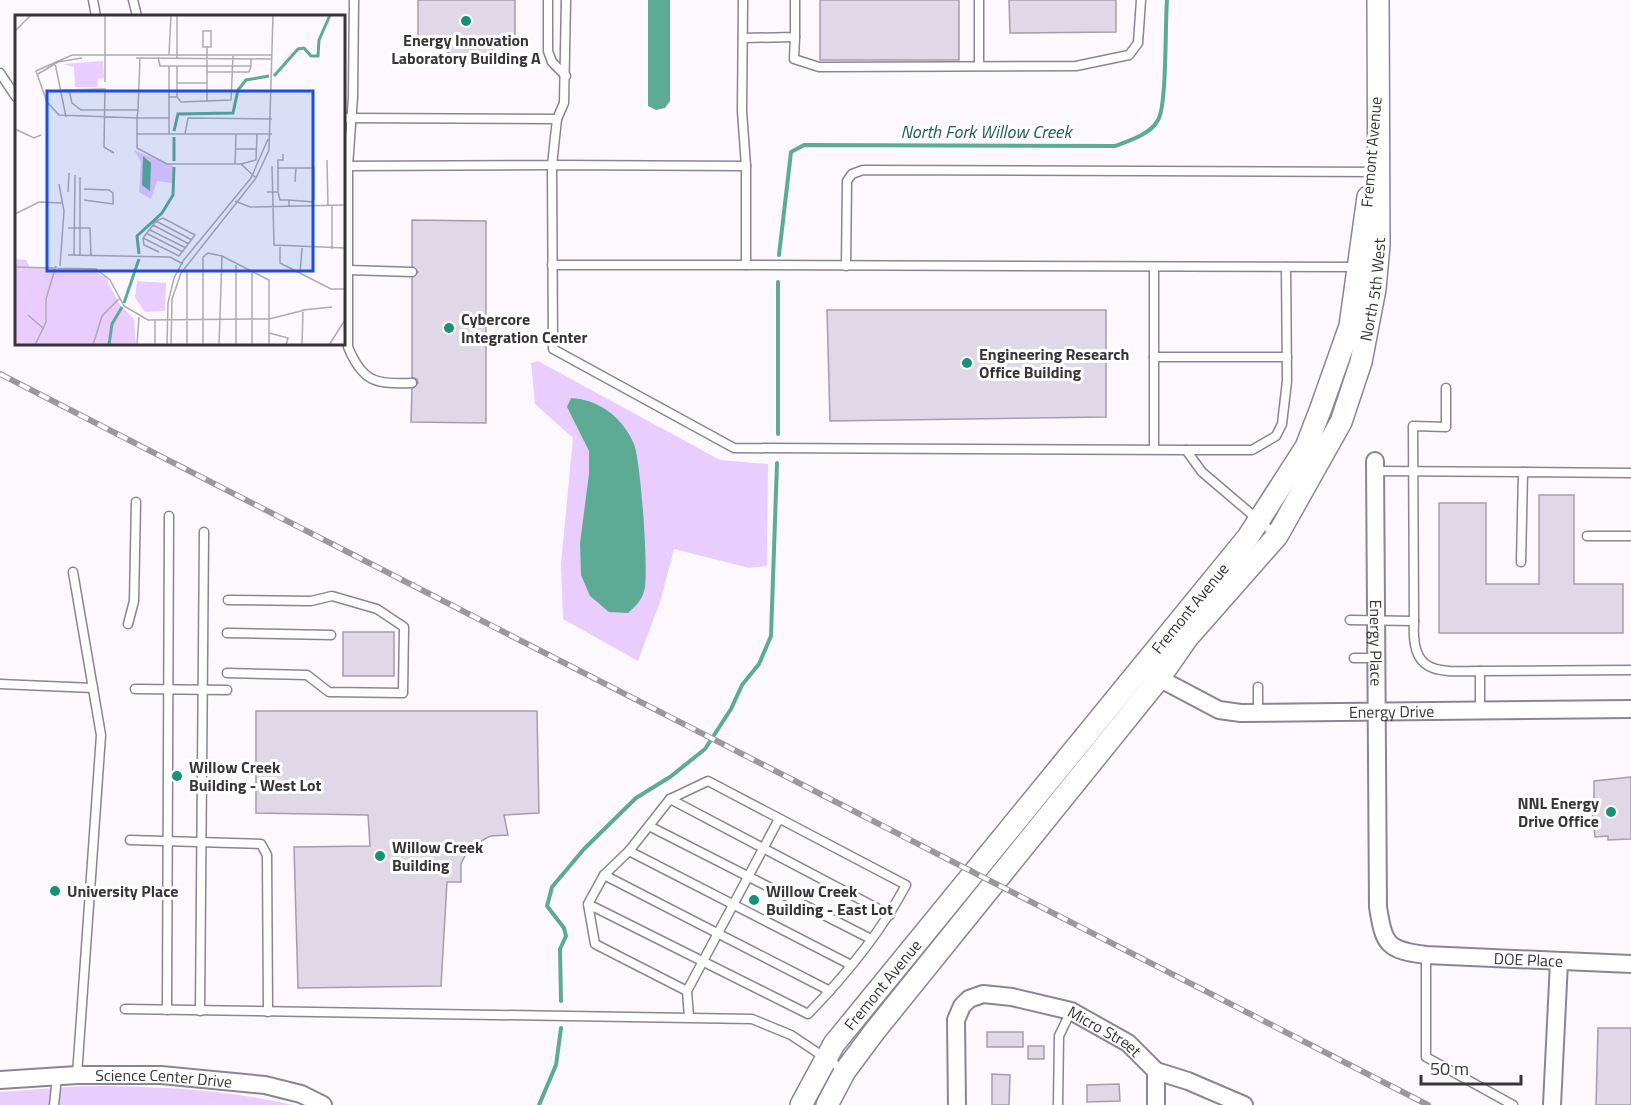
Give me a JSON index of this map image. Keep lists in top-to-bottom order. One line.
{"streets":{"street":["Fremont Avenue","North 5th West","Energy Place","Energy Drive","DOE Place","Micro Street","Science Center Drive"]},"crossings":[["Fremont Avenue","North 5th West"],["Fremont Avenue","Energy Drive"],["Energy Place","Energy Drive"],["Energy Place","DOE Place"]],"water":["North Fork Willow Creek"],"places":["Energy Innovation Laboratory Building A","Cybercore Integration Center","Engineering Research Office Building","Willow Creek Building - West Lot","NNL Energy Drive Office","Willow Creek Building","University Place","Willow Creek Building - East Lot"],"scale_bar":"50 m"}
